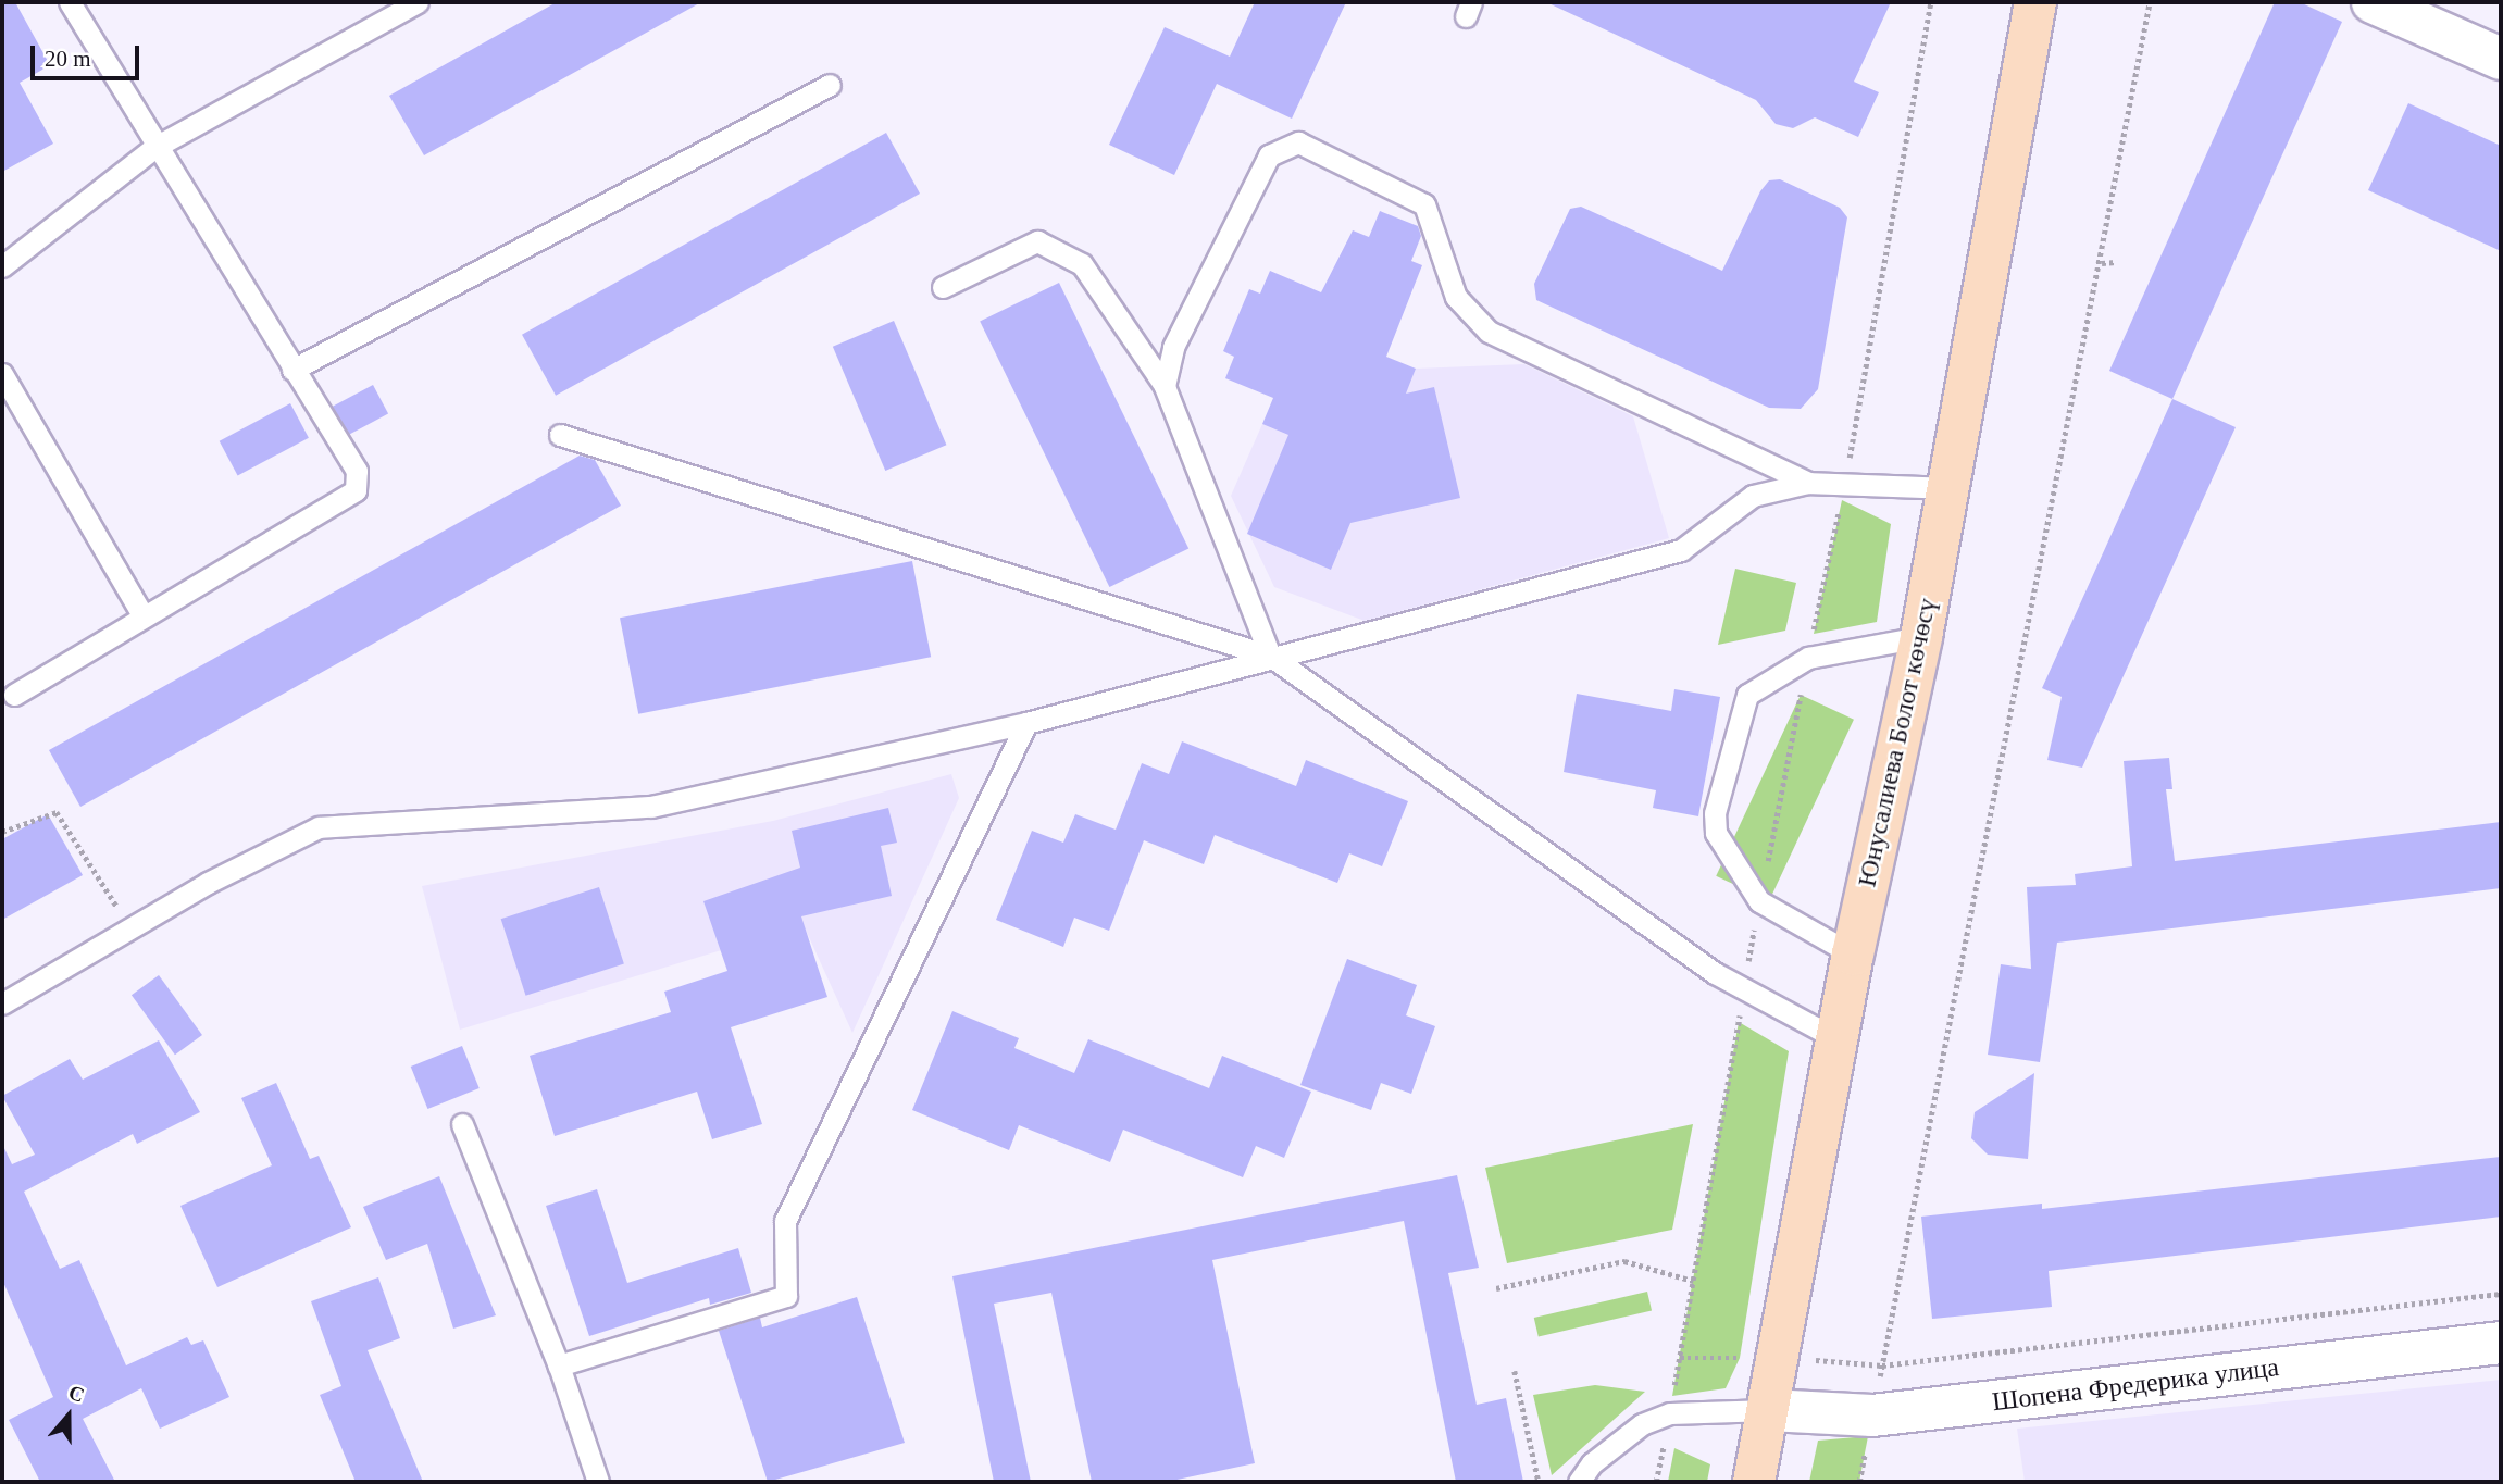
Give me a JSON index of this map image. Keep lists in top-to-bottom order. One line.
{"streets":{"main road":["Юнусалиева Болот көчөсү"],"street":["Шопена Фредерика улица"]},"crossings":[["Юнусалиева Болот көчөсү","Шопена Фредерика улица"]],"scale_bar":"20 m","north":"top"}
